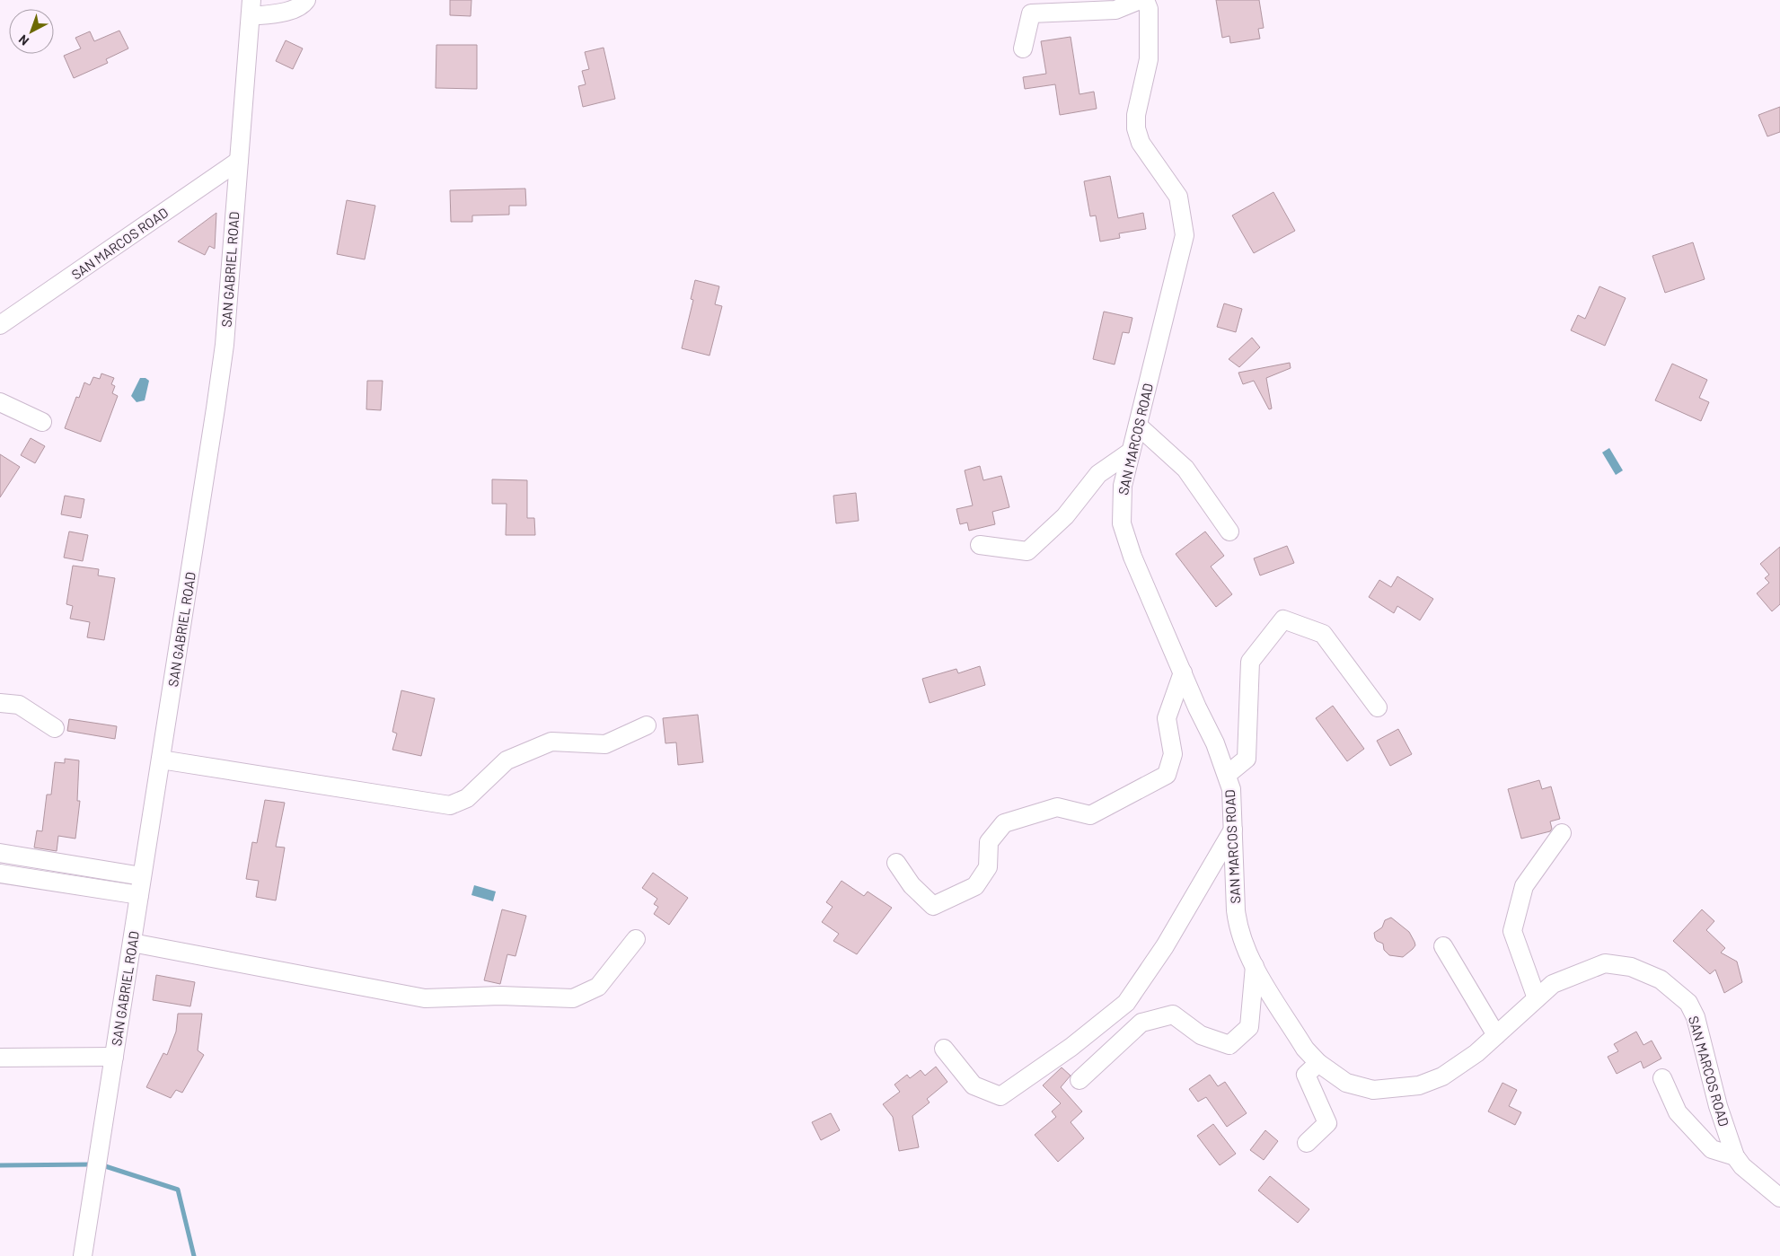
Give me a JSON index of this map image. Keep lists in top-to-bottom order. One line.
{"streets":{"street":["SAN MARCOS ROAD","SAN GABRIEL ROAD"]},"crossings":[["SAN MARCOS ROAD","SAN GABRIEL ROAD"]],"north":"bottom left"}
